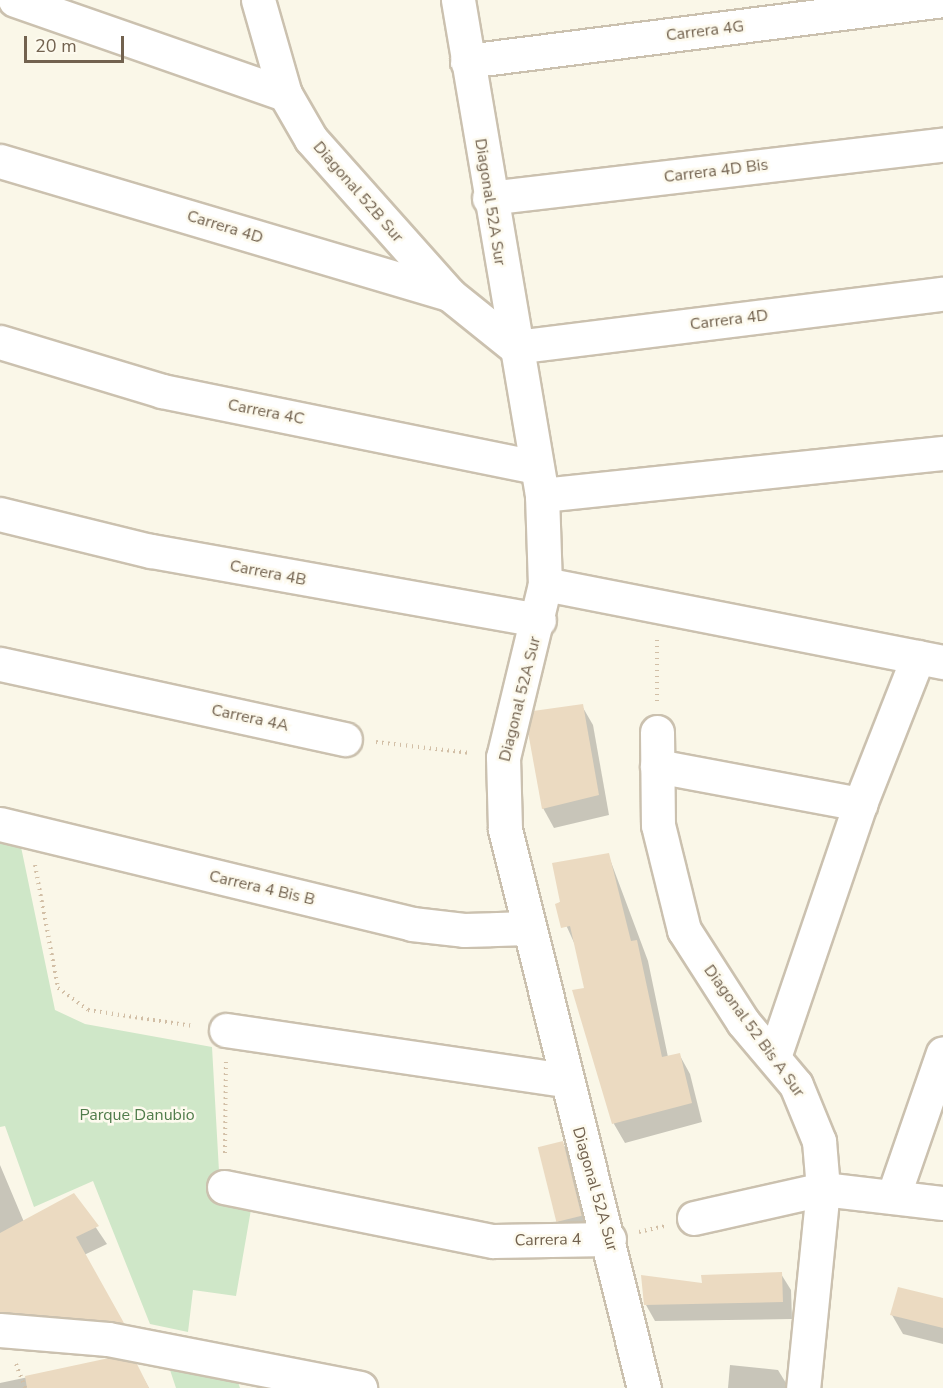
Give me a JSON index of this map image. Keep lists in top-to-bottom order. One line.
{"streets":{"street":["Carrera 4G","Carrera 4D Bis","Diagonal 52B Sur","Diagonal 52A Sur","Carrera 4D","Carrera 4C","Carrera 4B","Carrera 4A","Carrera 4 Bis B","Diagonal 52 Bis A Sur","Carrera 4"]},"crossings":[["Carrera 4G","Diagonal 52A Sur"],["Carrera 4D Bis","Diagonal 52A Sur"],["Diagonal 52B Sur","Diagonal 52A Sur"],["Diagonal 52B Sur","Carrera 4D"],["Diagonal 52A Sur","Carrera 4D"],["Diagonal 52A Sur","Carrera 4C"],["Diagonal 52A Sur","Carrera 4B"],["Diagonal 52A Sur","Carrera 4 Bis B"],["Diagonal 52A Sur","Carrera 4"]],"parks":["Parque Danubio"],"scale_bar":"20 m"}
